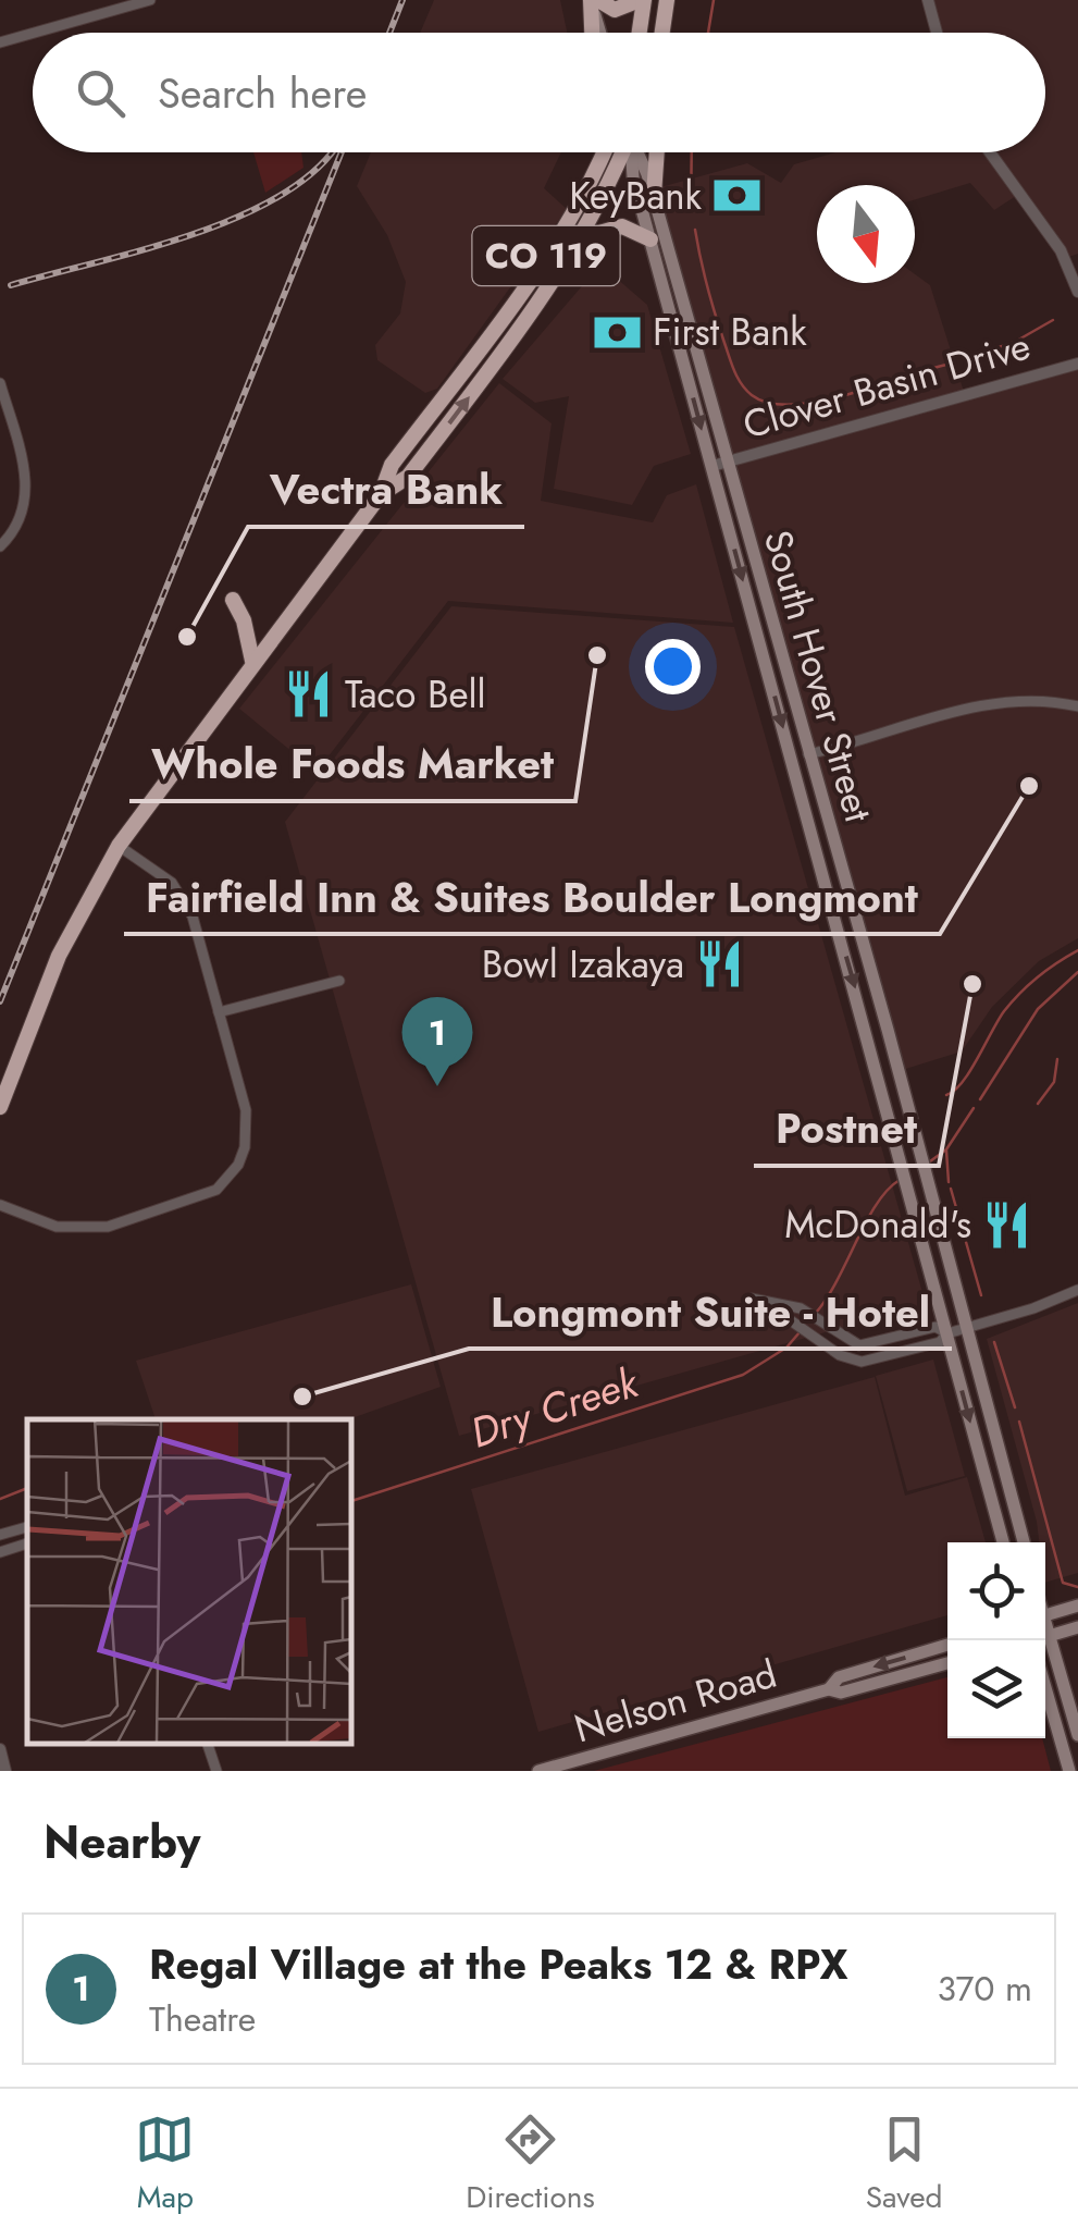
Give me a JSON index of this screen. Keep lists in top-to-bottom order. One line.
{"streets":{"highway":["CO 119"],"main road":["South Hover Street","Nelson Road"],"street":["Clover Basin Drive"]},"crossings":[["Clover Basin Drive","South Hover Street"]],"water":["Dry Creek"],"places":{"bank":["KeyBank","First Bank"],"other":["Vectra Bank","Whole Foods Market","Fairfield Inn & Suites Boulder Longmont","Postnet","Longmont Suite - Hotel"],"restaurant":["Taco Bell","Bowl Izakaya","McDonald's"]},"north":"bottom","page":{"search":"Search here","pins":"1","heading":"Nearby","list":[{"mark":"1","name":"Regal Village at the Peaks 12 & RPX","note":"Theatre","value":"370 m"}],"nav":["Map","Directions","Saved"]}}
